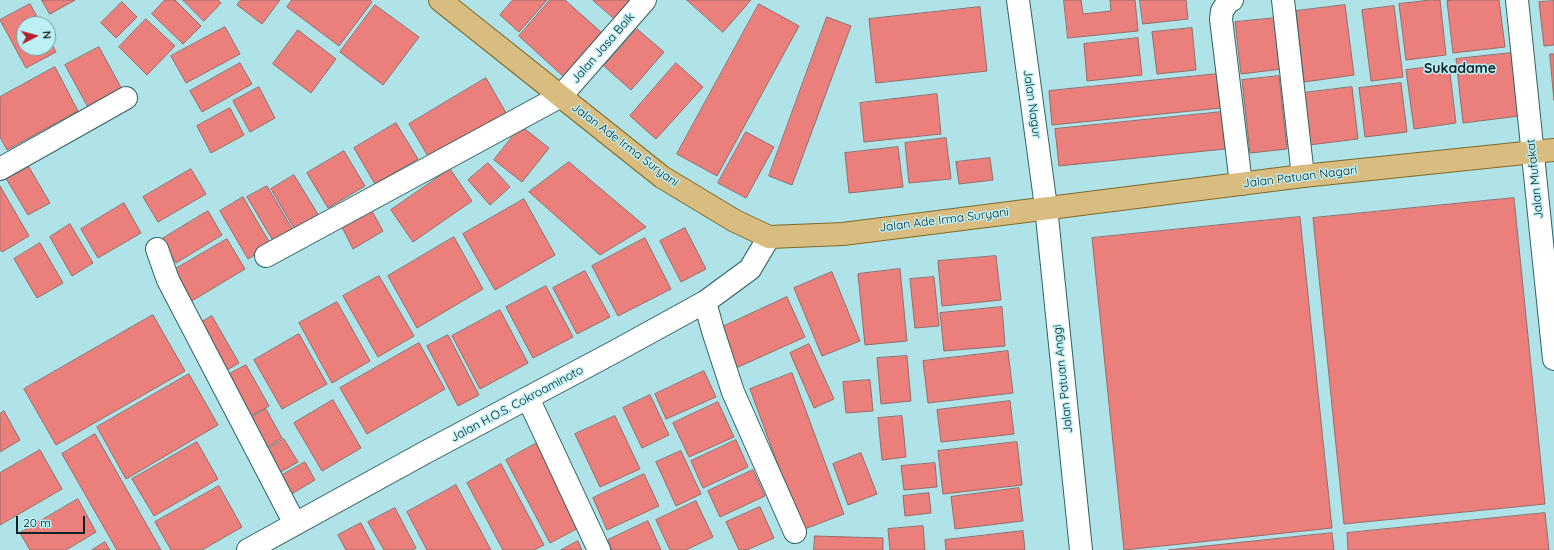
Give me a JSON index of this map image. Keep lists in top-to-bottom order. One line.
{"streets":{"main road":["Jalan Ade Irma Suryani","Jalan Patuan Nagari"],"street":["Jalan Jasa Baik","Jalan Nagur","Jalan Mufakat","Jalan Patuan Anggi","Jalan H.O.S. Cokroaminoto"]},"crossings":[["Jalan Jasa Baik","Jalan Ade Irma Suryani"],["Jalan Nagur","Jalan Ade Irma Suryani"],["Jalan Nagur","Jalan Patuan Nagari"],["Jalan Nagur","Jalan Patuan Anggi"],["Jalan Ade Irma Suryani","Jalan Patuan Nagari"],["Jalan Ade Irma Suryani","Jalan Patuan Anggi"],["Jalan Ade Irma Suryani","Jalan H.O.S. Cokroaminoto"],["Jalan Patuan Nagari","Jalan Mufakat"],["Jalan Patuan Nagari","Jalan Patuan Anggi"]],"districts":["Sukadame"],"scale_bar":"20 m","north":"right"}
